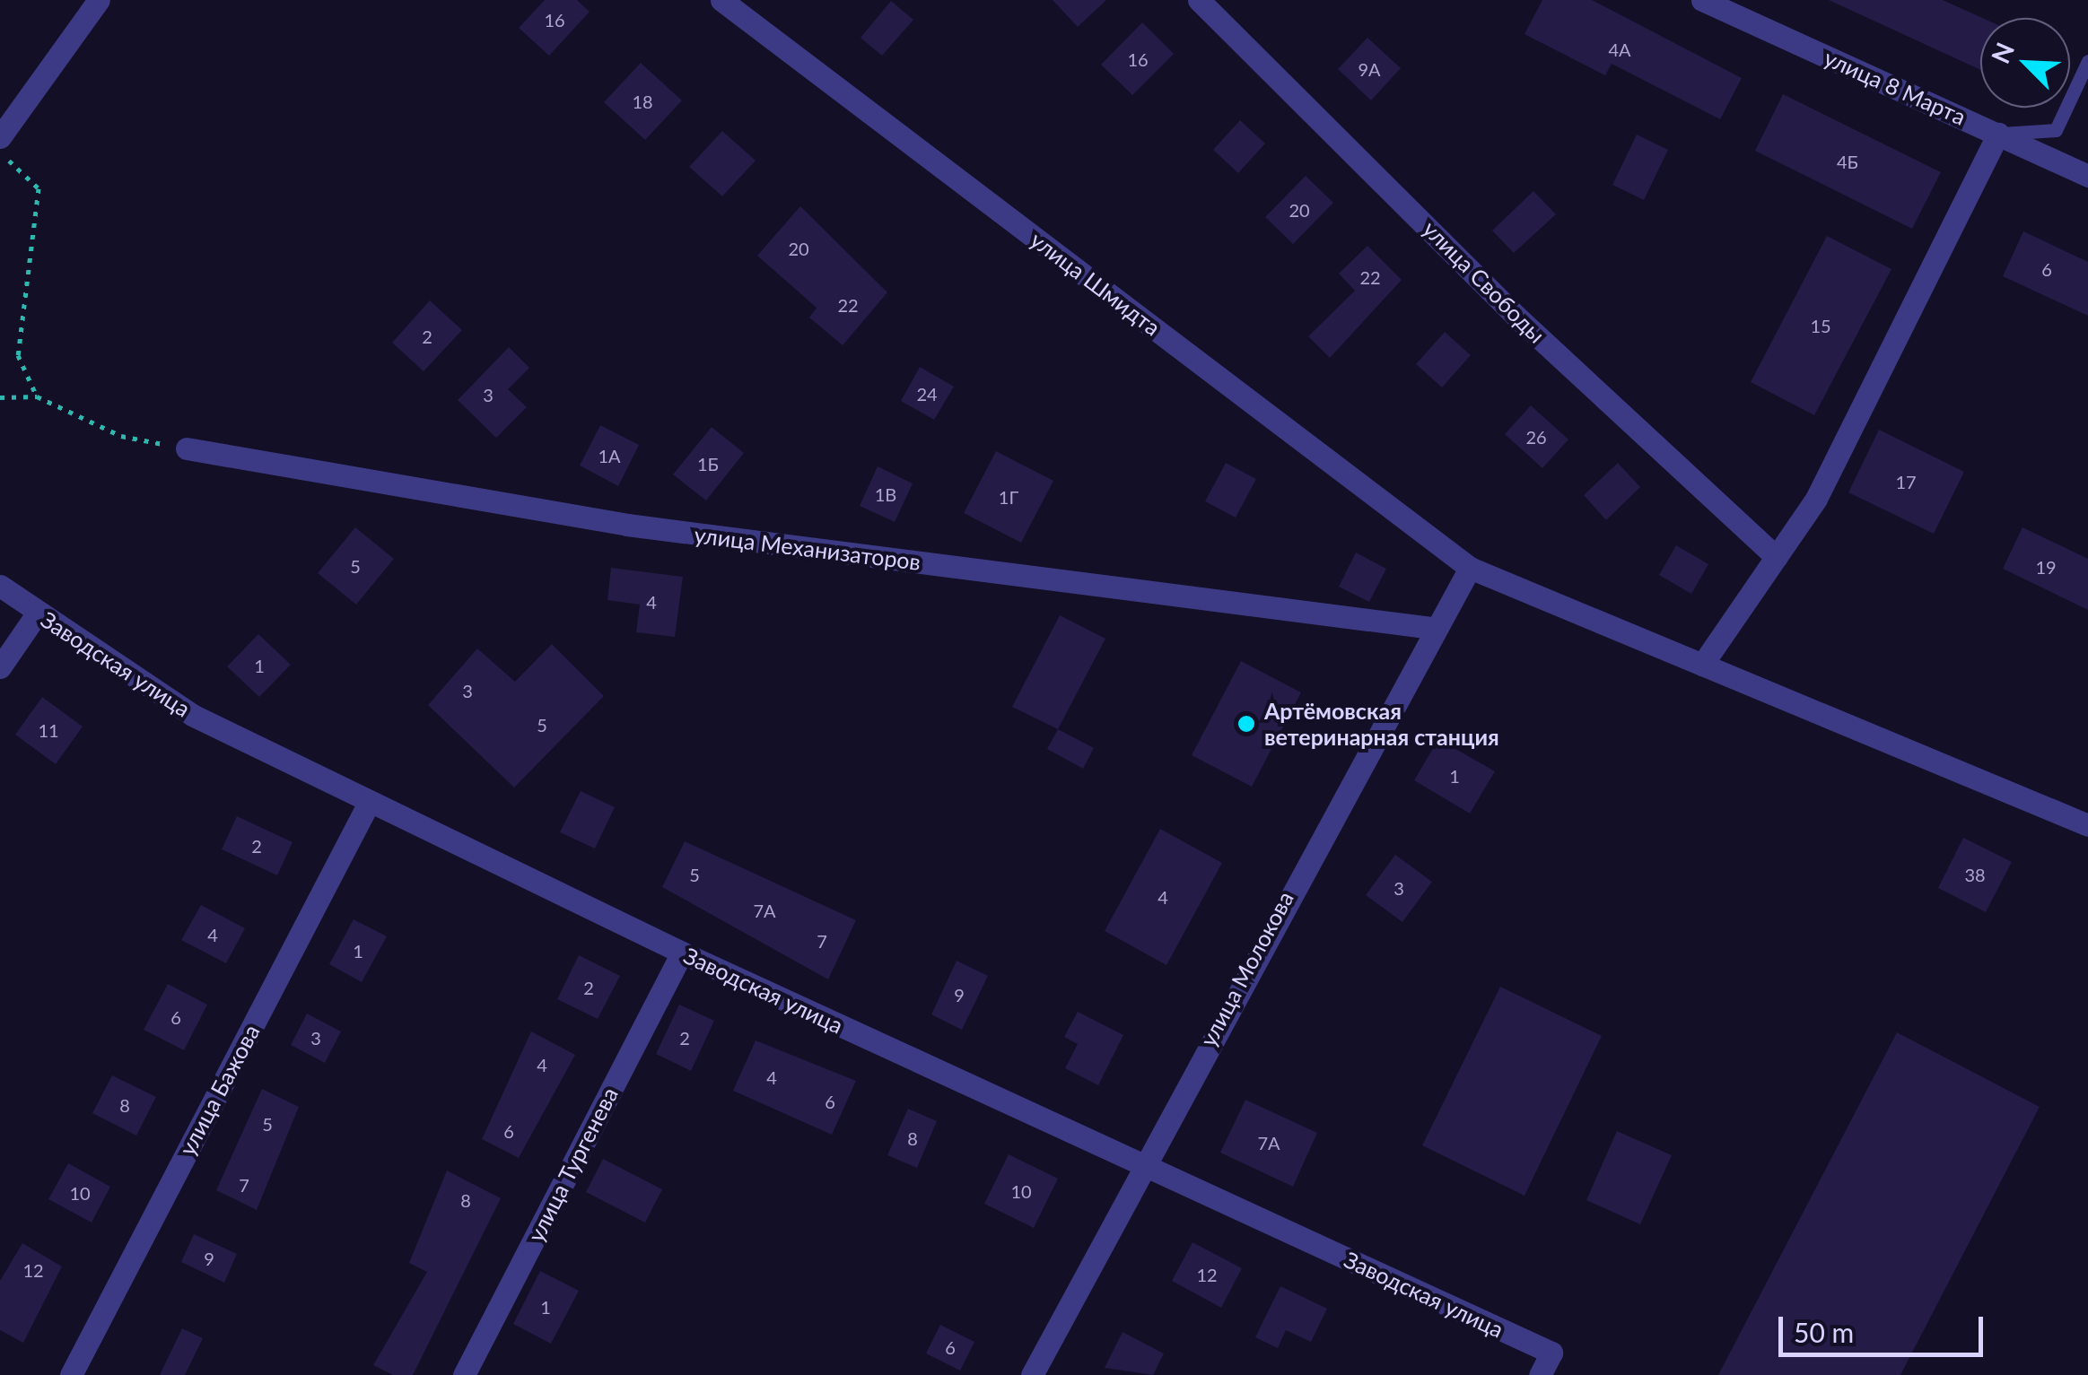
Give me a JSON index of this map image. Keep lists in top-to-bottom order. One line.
{"streets":{"street":["улица 8 Марта","улица Свободы","улица Шмидта","улица Механизаторов","Заводская улица","улица Молокова","улица Бажова","улица Тургенева"]},"crossings":[["улица Шмидта","улица Молокова"],["улица Механизаторов","улица Молокова"],["Заводская улица","улица Молокова"],["Заводская улица","улица Бажова"],["Заводская улица","улица Тургенева"]],"places":["Артёмовская ветеринарная станция"],"house_numbers":["16","4А","16","9А","18","4Б","20","20","6","22","22","15","2","24","3","26","1А","1Б","17","1В","1Г","5","19","4","1","3","5","11","1","2","5","38","3","4","7А","4","7","1","2","9","6","3","2","4","4","6","8","5","6","8","7А","7","10","10","8","9","12","12","1","6"],"scale_bar":"50 m","north":"top left"}
